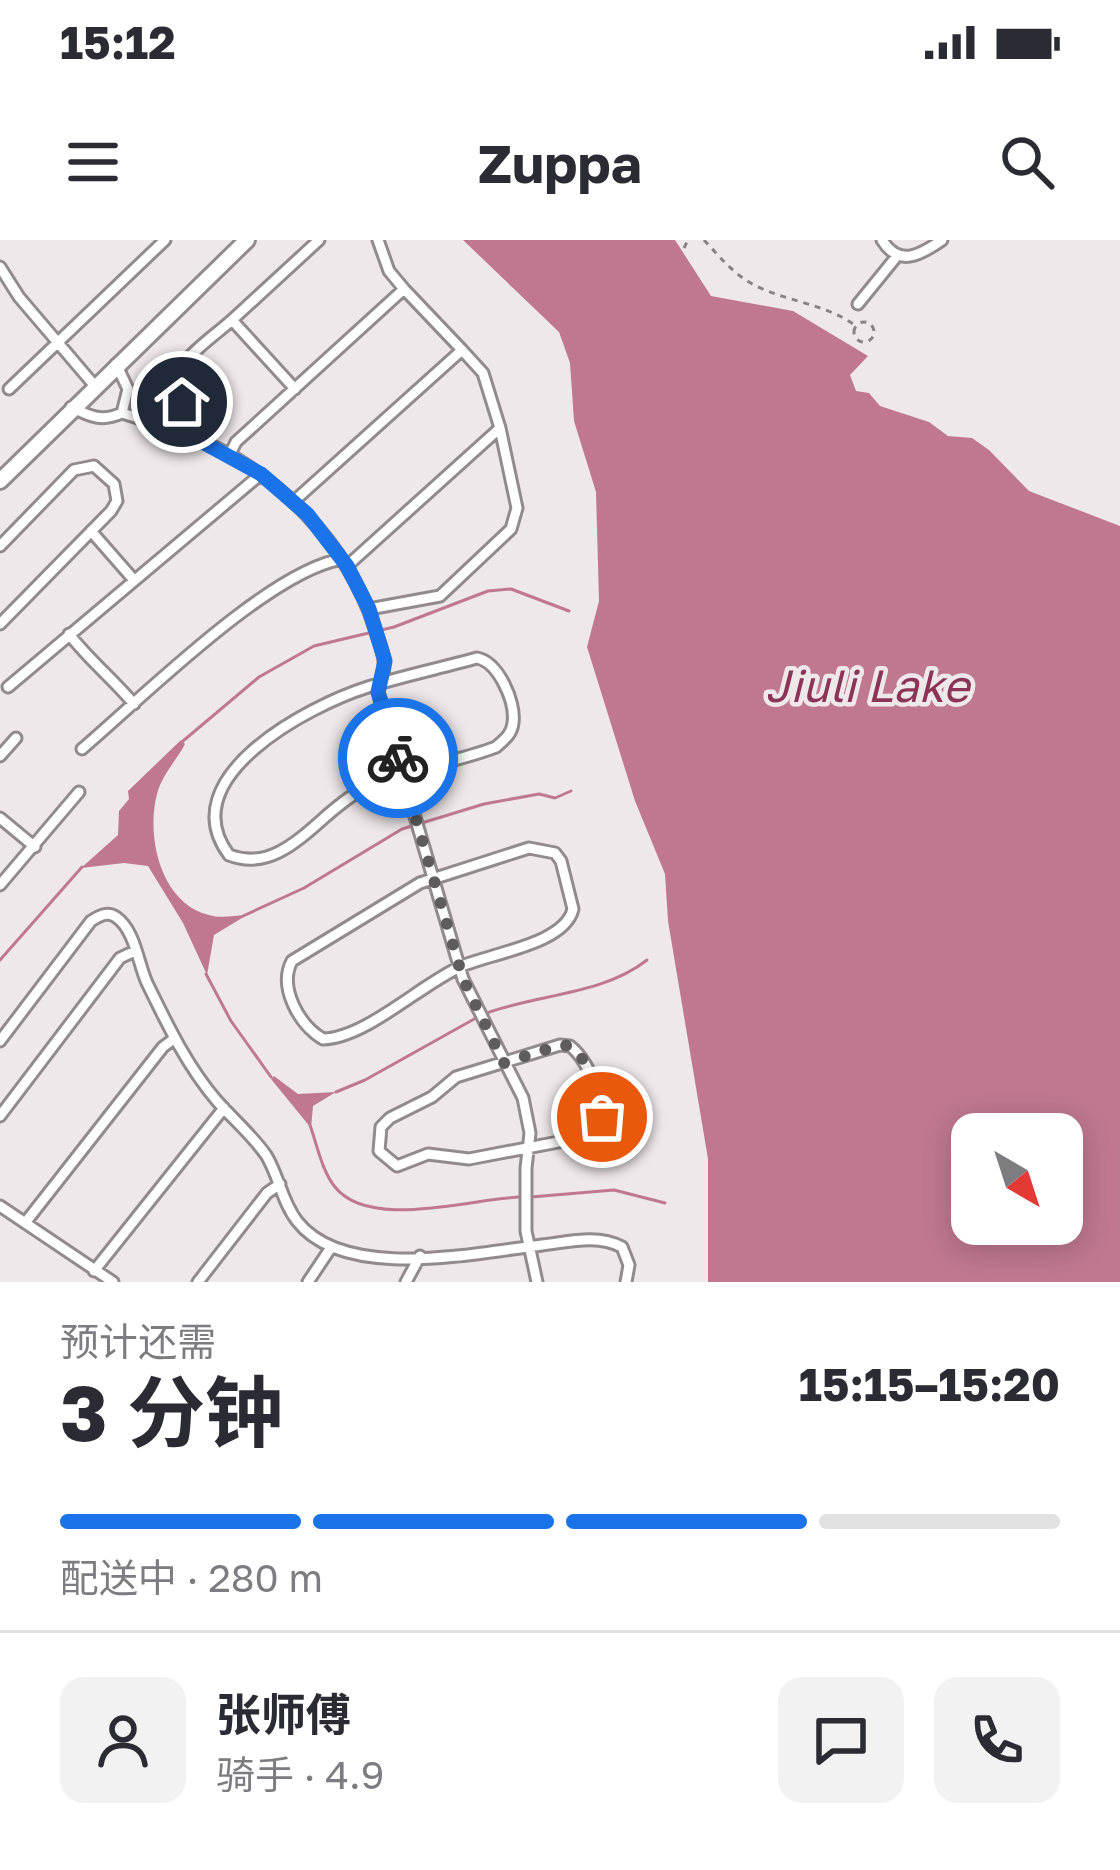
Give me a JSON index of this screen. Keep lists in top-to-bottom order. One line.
{"water":["Jiuli Lake"],"north":"bottom right","page":{"status":"15:12","header":"Zuppa","heading":["3 分钟","预计还需","15:15–15:20"],"panel":["张师傅","骑手 · 4.9"],"bar":"配送中 · 280 m"}}
